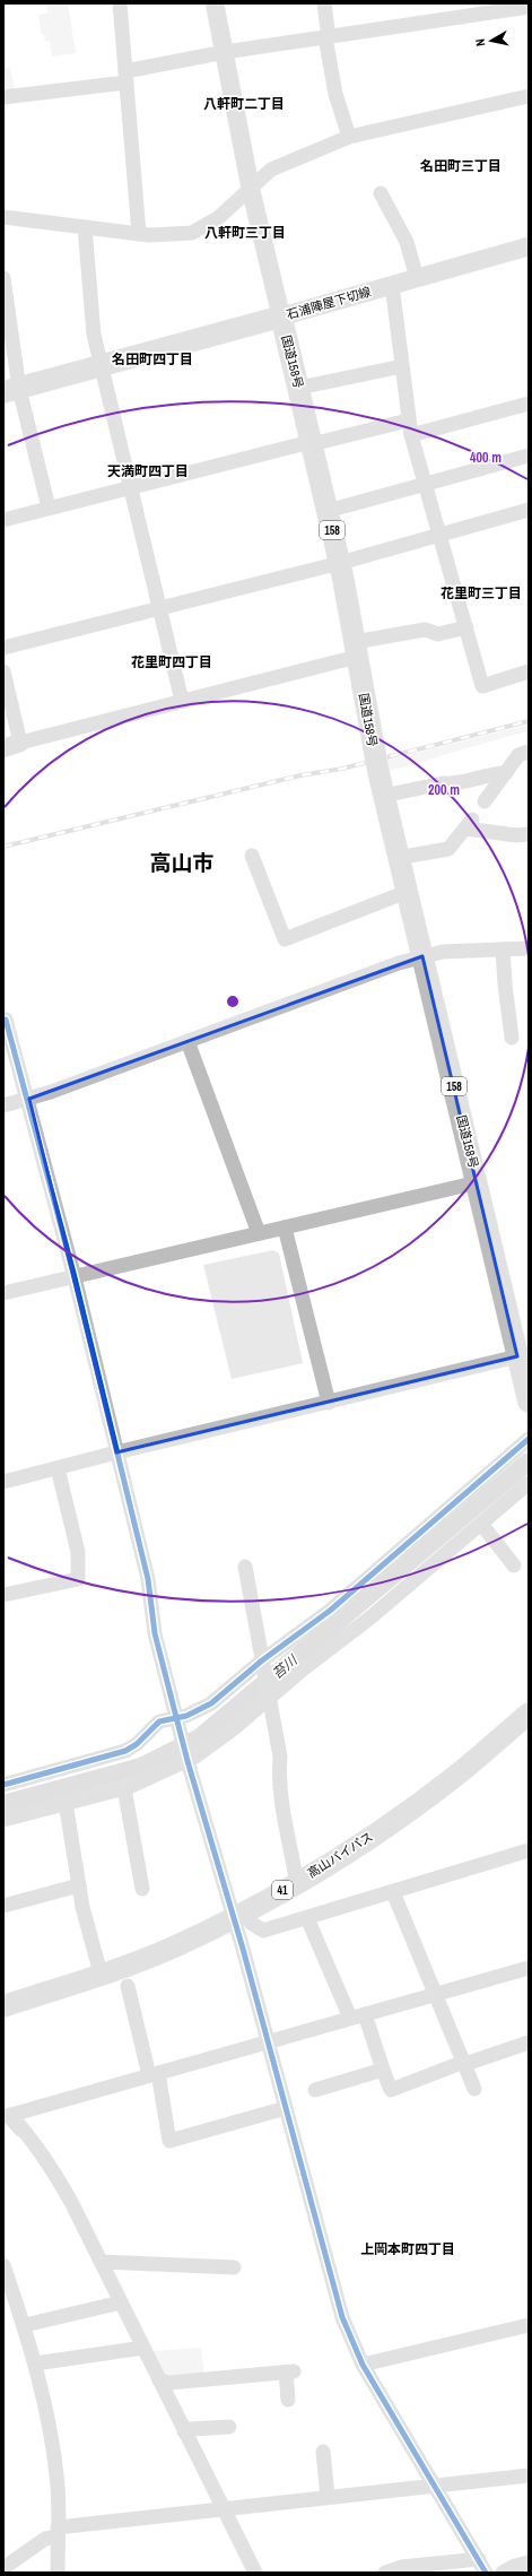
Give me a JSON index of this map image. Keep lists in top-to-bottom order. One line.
{"streets":{"highway":["国道158号","158","高山バイパス","41"],"main road":["石浦陣屋下切線"]},"crossings":[["石浦陣屋下切線","国道158号"]],"districts":["八軒町二丁目","名田町三丁目","八軒町三丁目","名田町四丁目","天満町四丁目","花里町三丁目","花里町四丁目","高山市","上岡本町四丁目"],"water":["苔川"],"north":"left","rings":["400 m","200 m"]}
